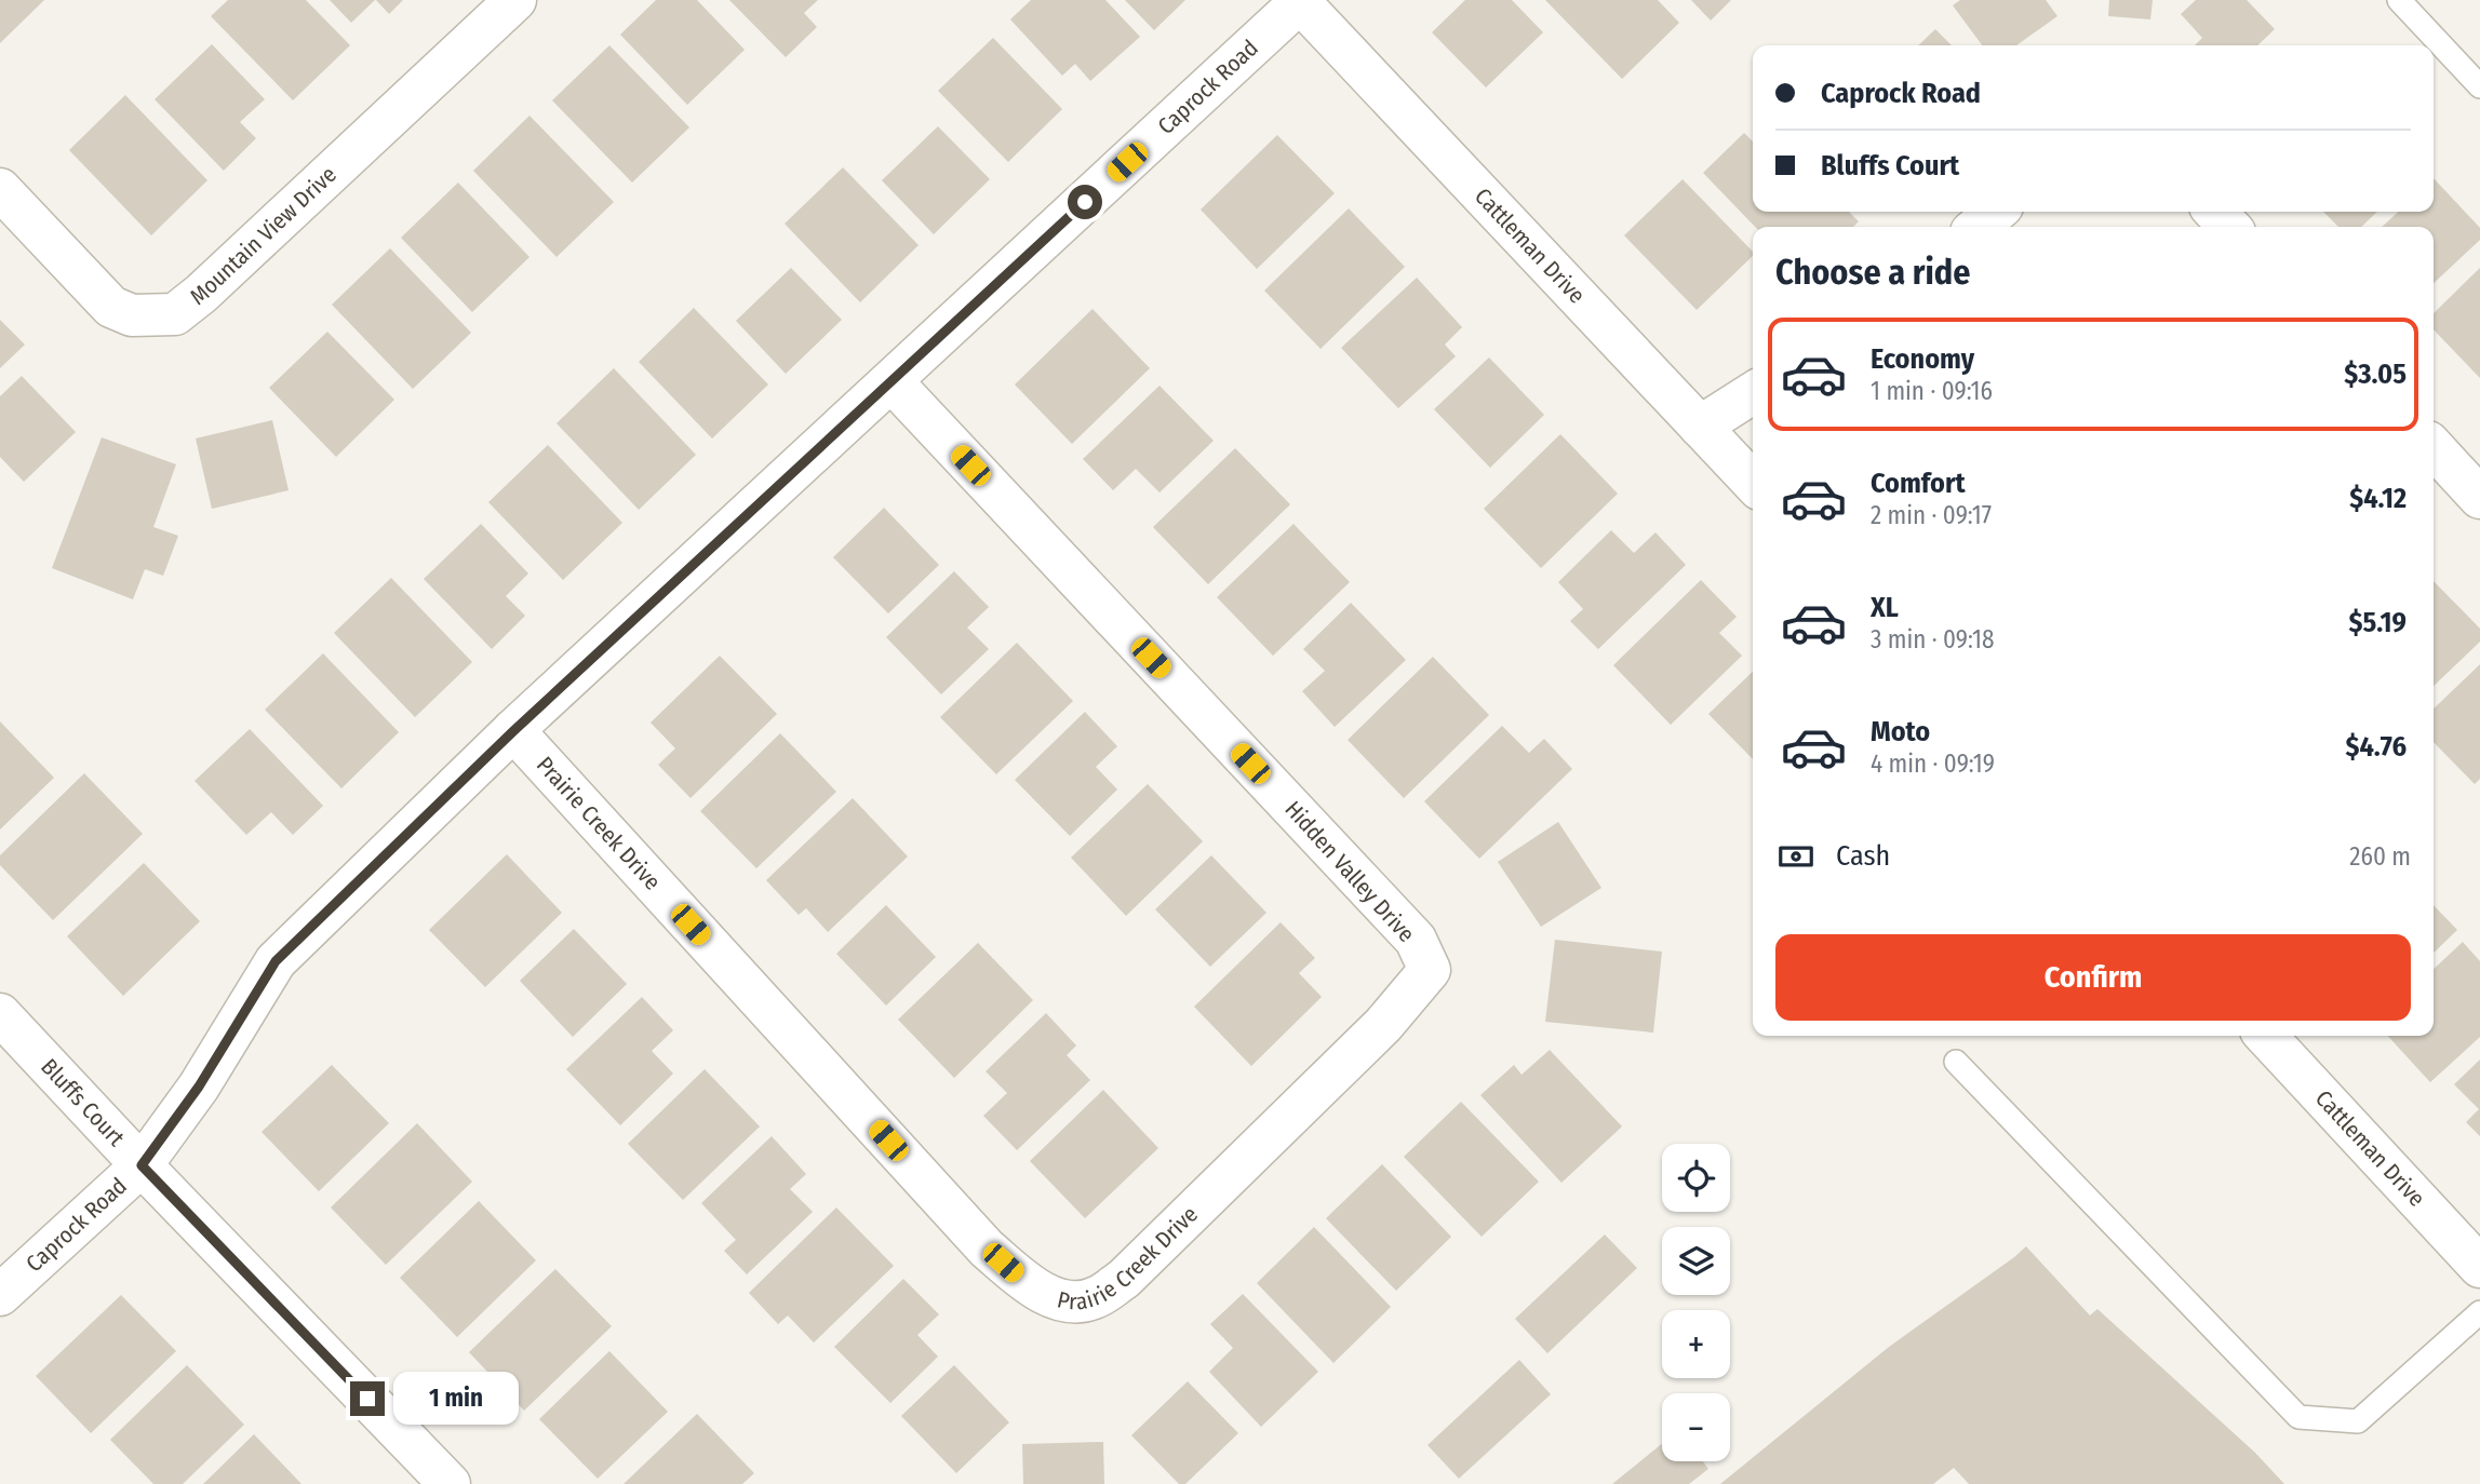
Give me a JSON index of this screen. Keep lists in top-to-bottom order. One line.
{"streets":{"street":["Caprock Road","Mountain View Drive","Cattleman Drive","Prairie Creek Drive","Hidden Valley Drive","Bluffs Court"]},"crossings":[["Caprock Road","Cattleman Drive"],["Caprock Road","Prairie Creek Drive"],["Caprock Road","Hidden Valley Drive"],["Caprock Road","Bluffs Court"],["Prairie Creek Drive","Hidden Valley Drive"]],"page":{"banner":["Caprock Road","Bluffs Court"],"heading":"Choose a ride","list":[{"name":"Economy","note":"1 min · 09:16","value":"$3.05"},{"name":"Comfort","note":"2 min · 09:17","value":"$4.12"},{"name":"XL","note":"3 min · 09:18","value":"$5.19"},{"name":"Moto","note":"4 min · 09:19","value":"$4.76"}],"pay":["Cash","260 m"],"buttons":"Confirm","map_buttons":["+","−"],"bubble":"1 min"}}
